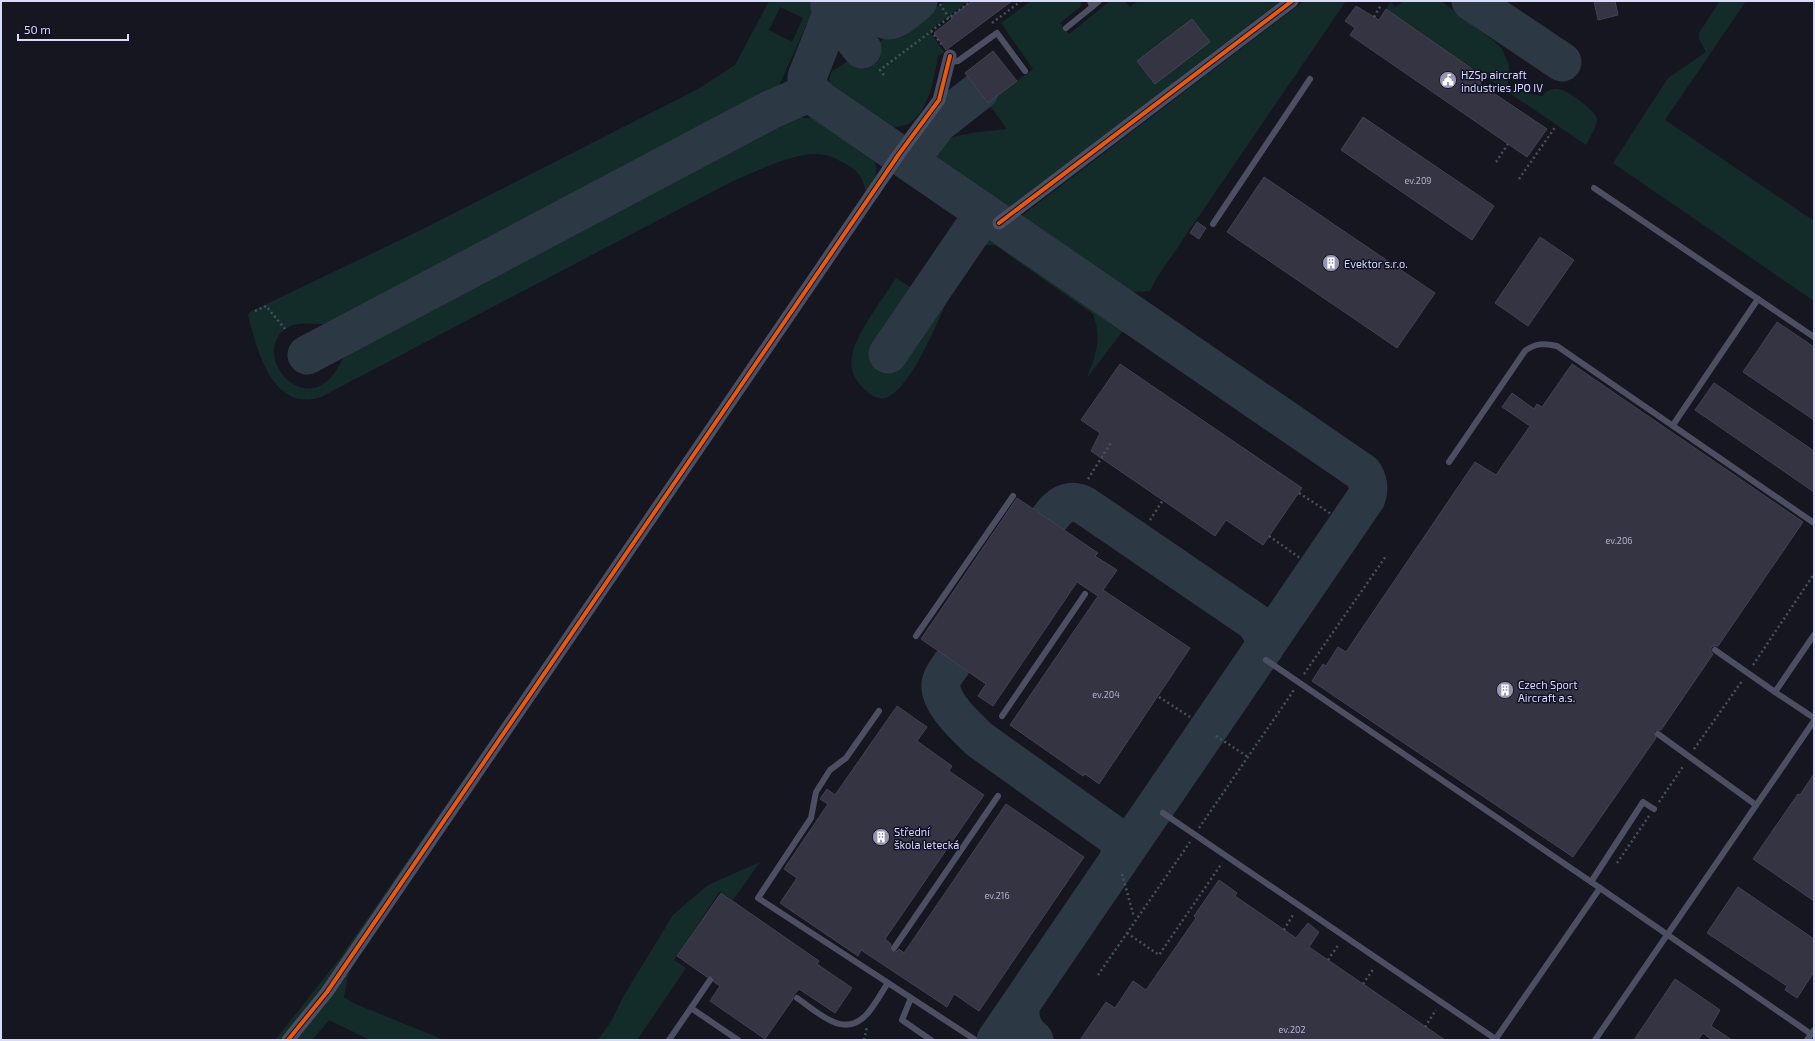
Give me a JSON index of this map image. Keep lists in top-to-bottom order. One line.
{"places":{"public building":["HZSp aircraft industries JPO IV"],"building":["Evektor s.r.o.","Czech Sport Aircraft a.s.","Střední škola letecká"]},"house_numbers":["ev.209","ev.206","ev.204","ev.216","ev.202"],"scale_bar":"50 m"}
